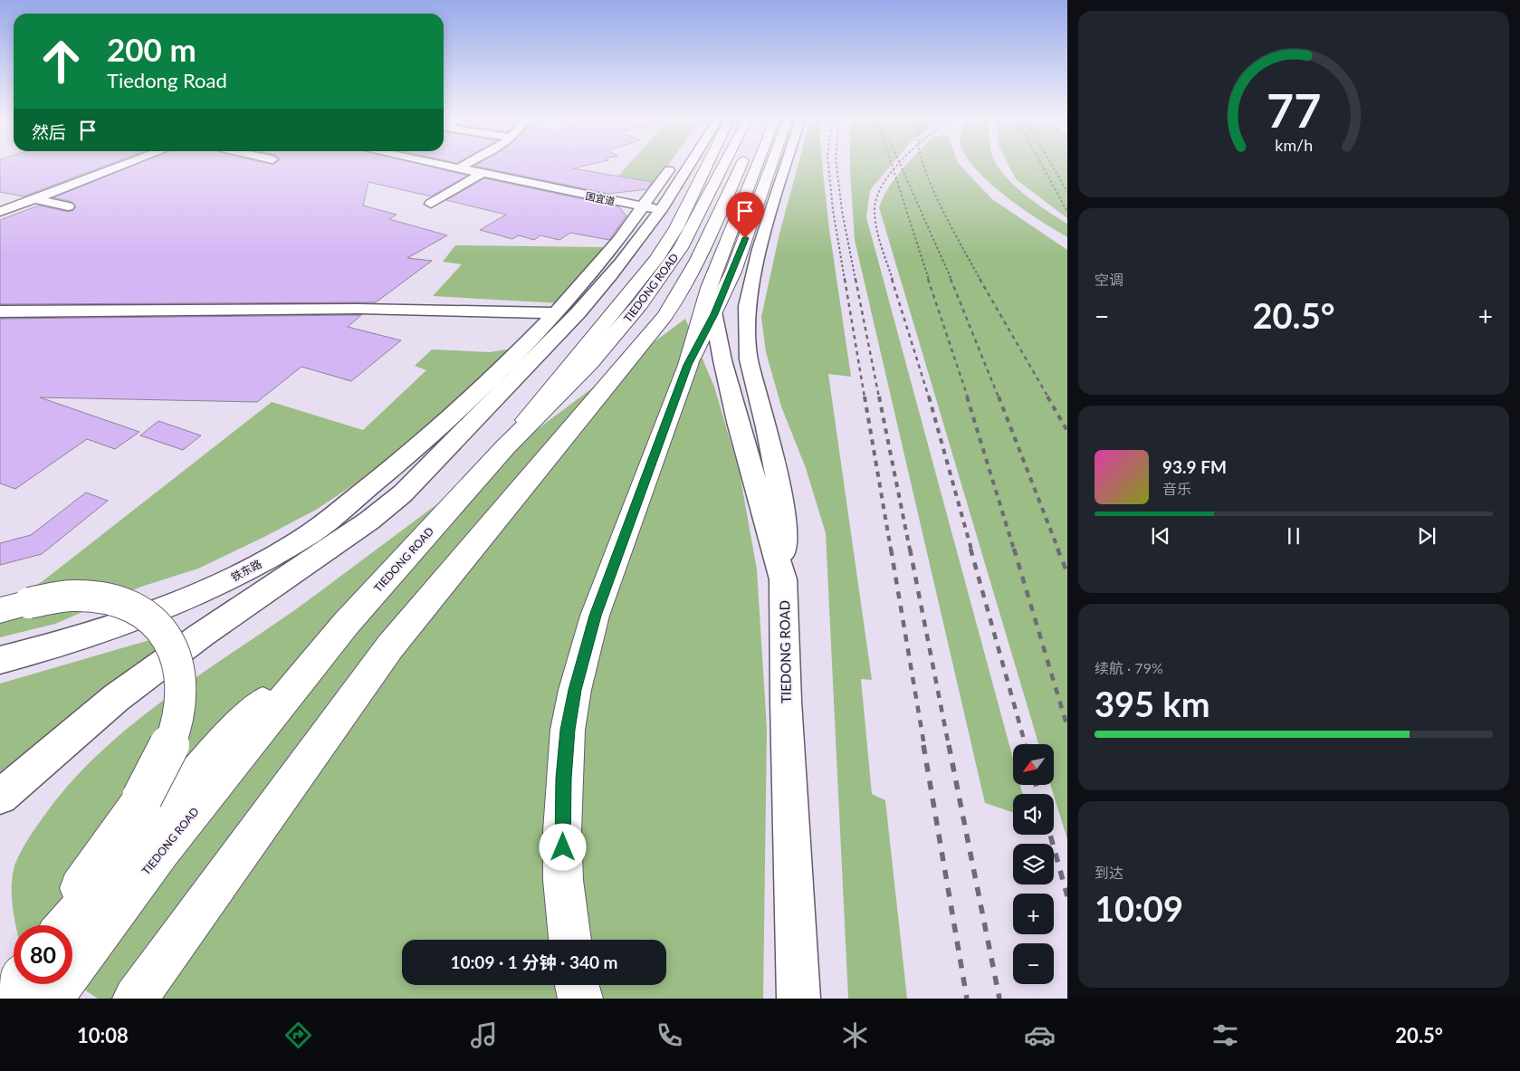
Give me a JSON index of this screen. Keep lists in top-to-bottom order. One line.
{"streets":{"main road":["TIEDONG ROAD"],"street":["国宜道","铁东路"]},"north":"bottom left","page":{"turn":["200 m","Tiedong Road"],"then":"然后","tile":["空调",["续航 · 79%","395 km"],["到达","10:09"]],"heat":["−","20.5°","+"],"song":["93.9 FM","音乐"],"map_buttons":["+","−"],"limit":"80","trip":"10:09 · 1 分钟 · 340 m","tabs":["10:08","20.5°"],"gauge":["77","km/h"]}}
